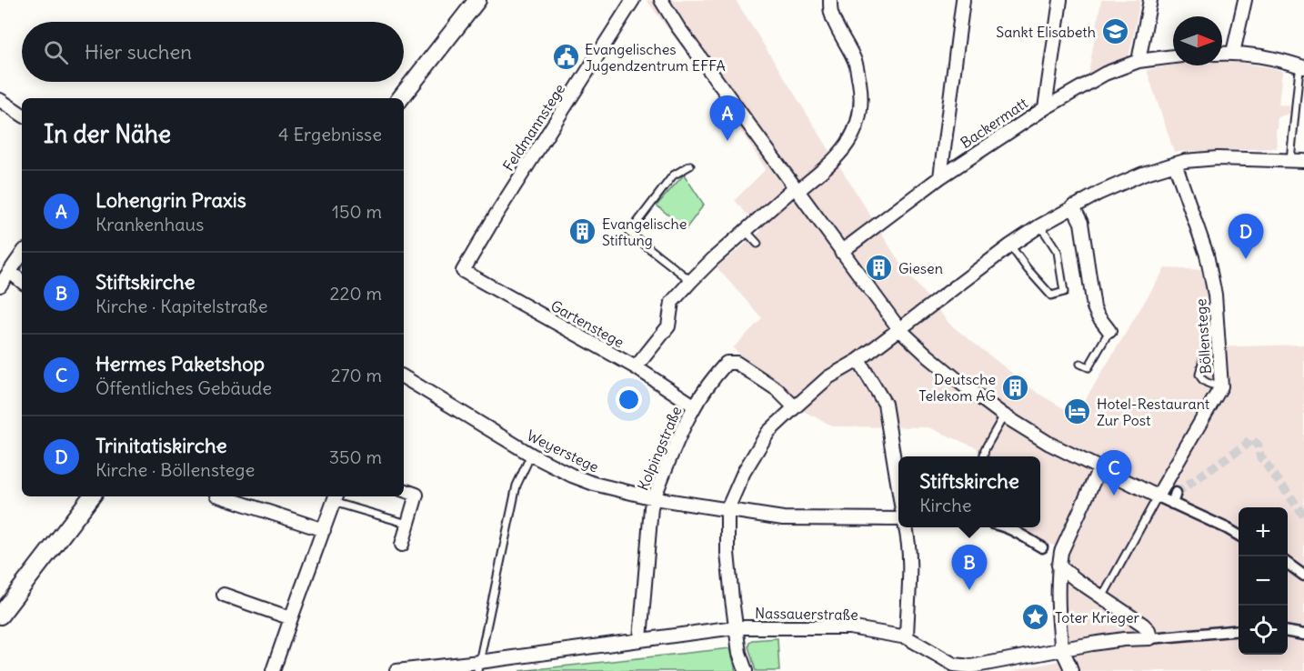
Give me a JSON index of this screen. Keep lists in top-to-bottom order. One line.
{"streets":{"street":["Backermatt","Feldmannstege","Gartenstege","Böllenstege","Kolpingstraße","Weyerstege","Nassauerstraße"]},"crossings":[["Feldmannstege","Gartenstege"],["Gartenstege","Kolpingstraße"],["Kolpingstraße","Weyerstege"],["Kolpingstraße","Nassauerstraße"]],"places":{"school or university":["Sankt Elisabeth"],"public building":["Evangelisches Jugendzentrum EFFA"],"building":["Evangelische Stiftung","Giesen","Deutsche Telekom AG"],"hotel":["Hotel-Restaurant Zur Post"],"place":["Toter Krieger"]},"north":"right","page":{"search":"Hier suchen","pins":["A","D","C","B"],"heading":["In der Nähe","4 Ergebnisse"],"list":[{"mark":"A","name":"Lohengrin Praxis","note":"Krankenhaus","value":"150 m"},{"mark":"B","name":"Stiftskirche","note":"Kirche · Kapitelstraße","value":"220 m"},{"mark":"C","name":"Hermes Paketshop","note":"Öffentliches Gebäude","value":"270 m"},{"mark":"D","name":"Trinitatiskirche","note":"Kirche · Böllenstege","value":"350 m"}],"popup":["Stiftskirche","Kirche"],"map_buttons":["+","−"]}}
